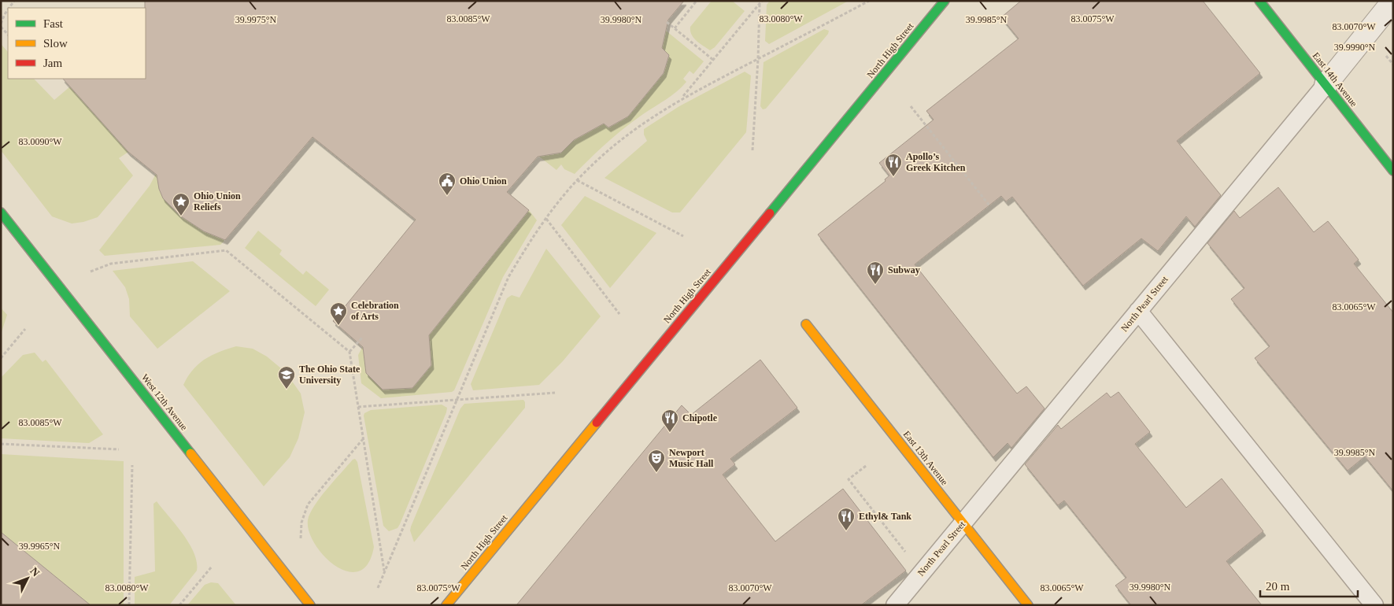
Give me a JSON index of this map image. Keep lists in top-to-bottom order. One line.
{"streets":{"street":["North High Street","East 14th Avenue","North Pearl Street","West 12th Avenue","East 13th Avenue"]},"crossings":[["East 14th Avenue","North Pearl Street"],["North Pearl Street","East 13th Avenue"]],"places":{"restaurant":["Apollo’s Greek Kitchen","Subway","Chipotle","Ethyl& Tank"],"public building":["Ohio Union"],"place":["Ohio Union Reliefs","Celebration of Arts"],"school or university":["The Ohio State University"],"theatre":["Newport Music Hall"]},"legend":["Fast","Slow","Jam"],"scale_bar":"20 m","north":"top right","coordinates":["83.0085°W","83.0080°W","83.0075°W","39.9985°N","39.9975°N","39.9980°N","83.0070°W","39.9990°N","83.0090°W","83.0065°W","39.9965°N"]}
